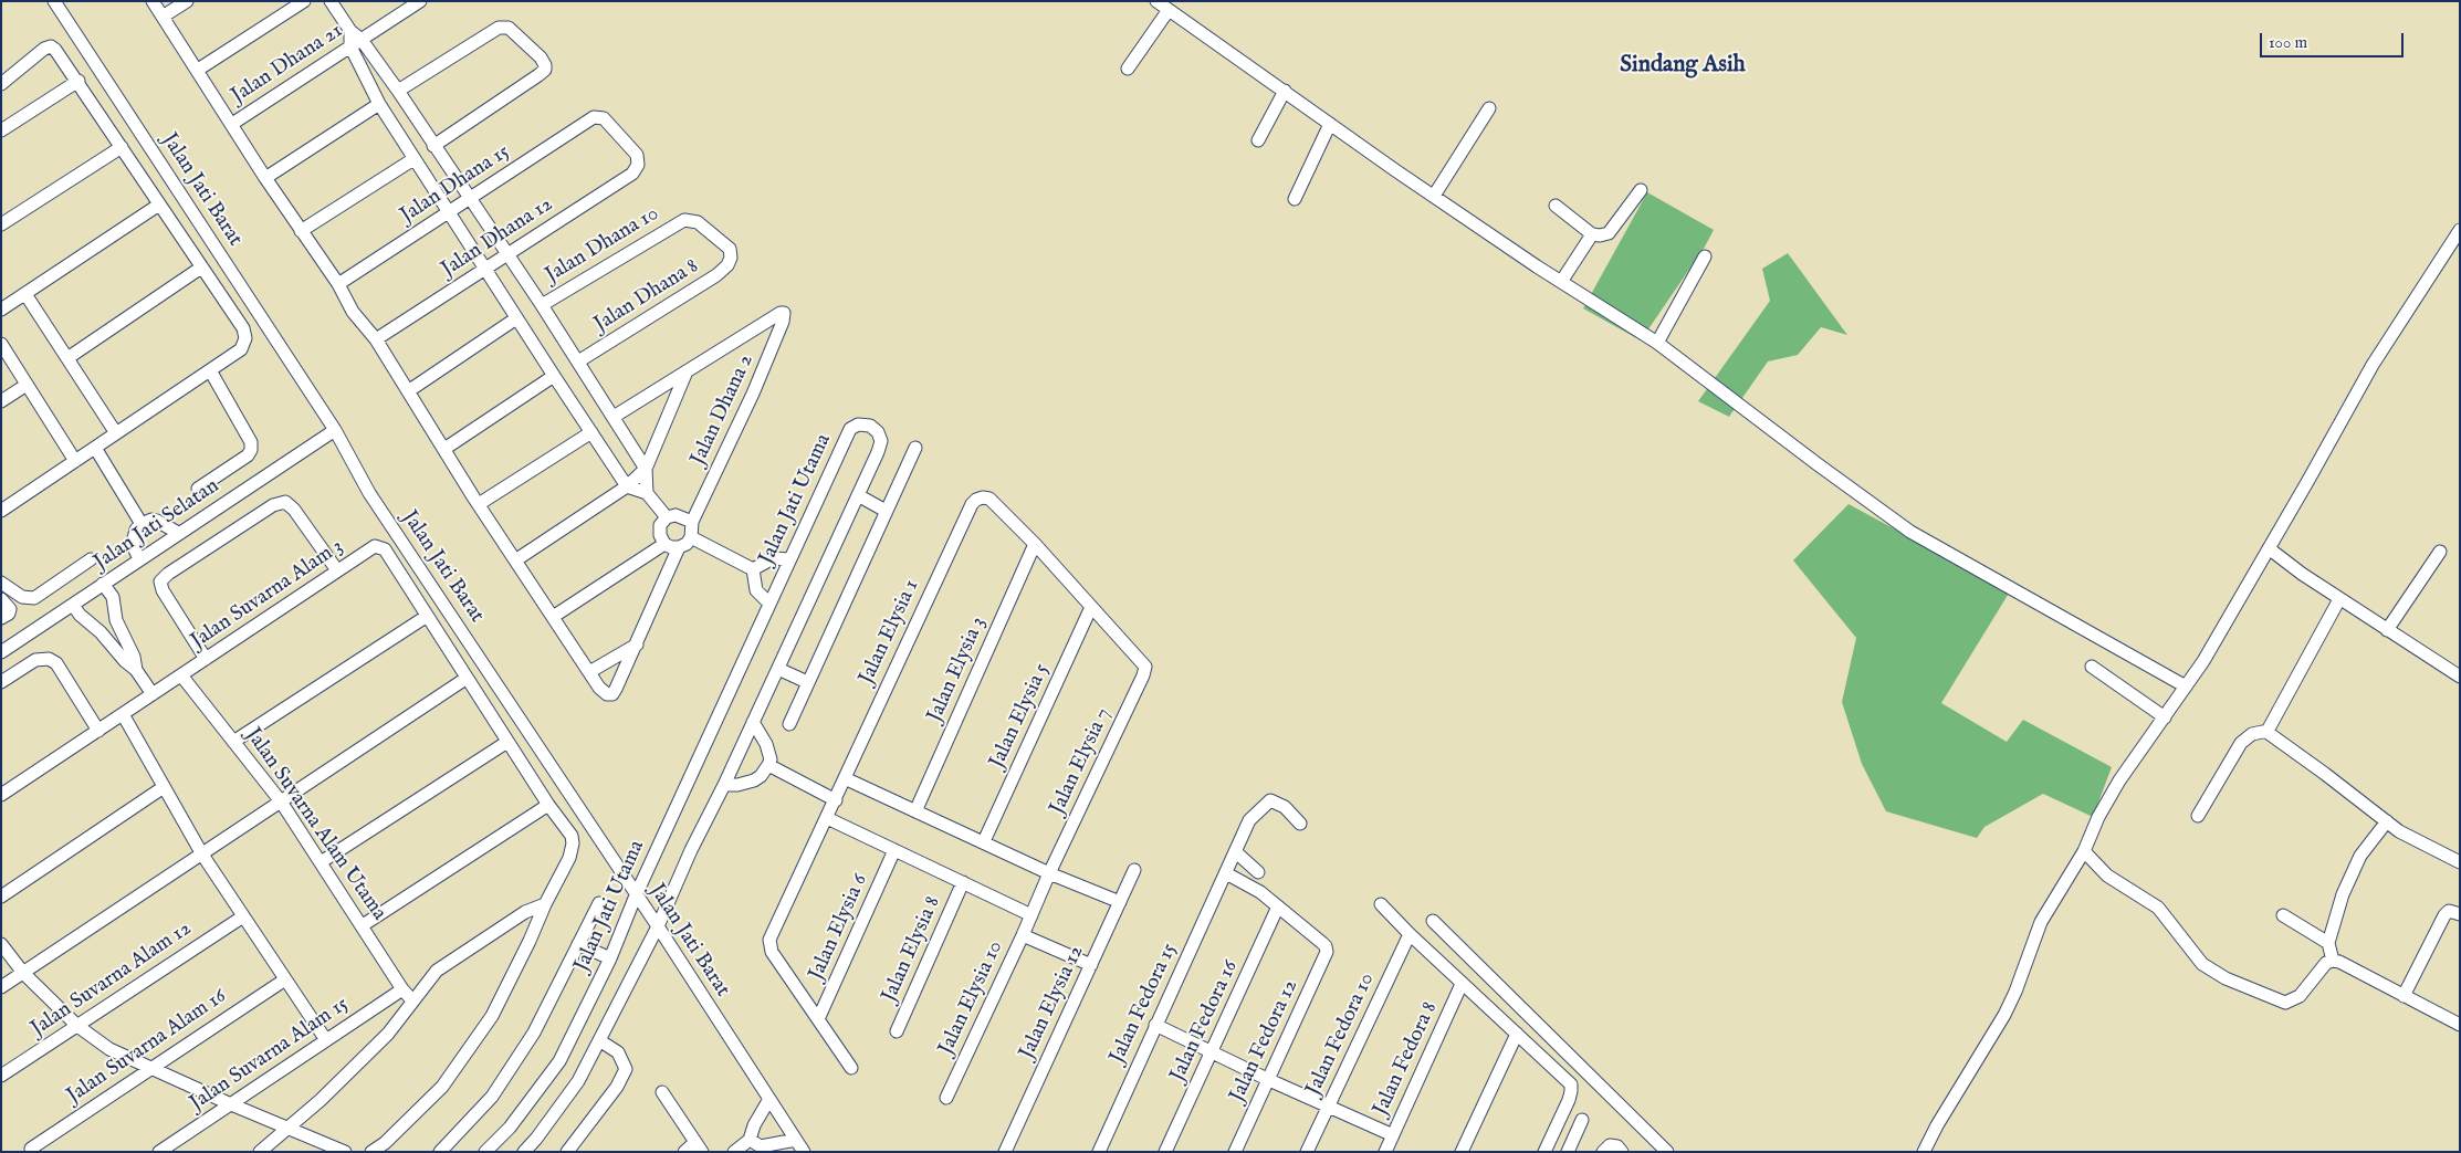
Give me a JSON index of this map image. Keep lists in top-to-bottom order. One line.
{"streets":{"street":["Jalan Dhana 21","Jalan Dhana 15","Jalan Jati Barat","Jalan Dhana 12","Jalan Dhana 10","Jalan Dhana 8","Jalan Dhana 2","Jalan Jati Utama","Jalan Jati Selatan","Jalan Suvarna Alam 3","Jalan Elysia 1","Jalan Elysia 3","Jalan Elysia 5","Jalan Elysia 7","Jalan Suvarna Alam Utama","Jalan Elysia 6","Jalan Elysia 8","Jalan Suvarna Alam 12","Jalan Elysia 10","Jalan Elysia 12","Jalan Fedora 15","Jalan Fedora 16","Jalan Fedora 10","Jalan Fedora 12","Jalan Suvarna Alam 16","Jalan Suvarna Alam 15","Jalan Fedora 8"]},"crossings":[["Jalan Dhana 15","Jalan Dhana 12"],["Jalan Jati Barat","Jalan Jati Utama"],["Jalan Jati Barat","Jalan Jati Selatan"],["Jalan Dhana 10","Jalan Dhana 8"],["Jalan Suvarna Alam 3","Jalan Suvarna Alam Utama"],["Jalan Elysia 1","Jalan Elysia 3"],["Jalan Elysia 1","Jalan Elysia 6"],["Jalan Elysia 5","Jalan Elysia 7"],["Jalan Elysia 7","Jalan Elysia 10"],["Jalan Suvarna Alam Utama","Jalan Suvarna Alam 15"],["Jalan Fedora 16","Jalan Fedora 12"]],"districts":["Sindang Asih"],"scale_bar":"100 m"}
